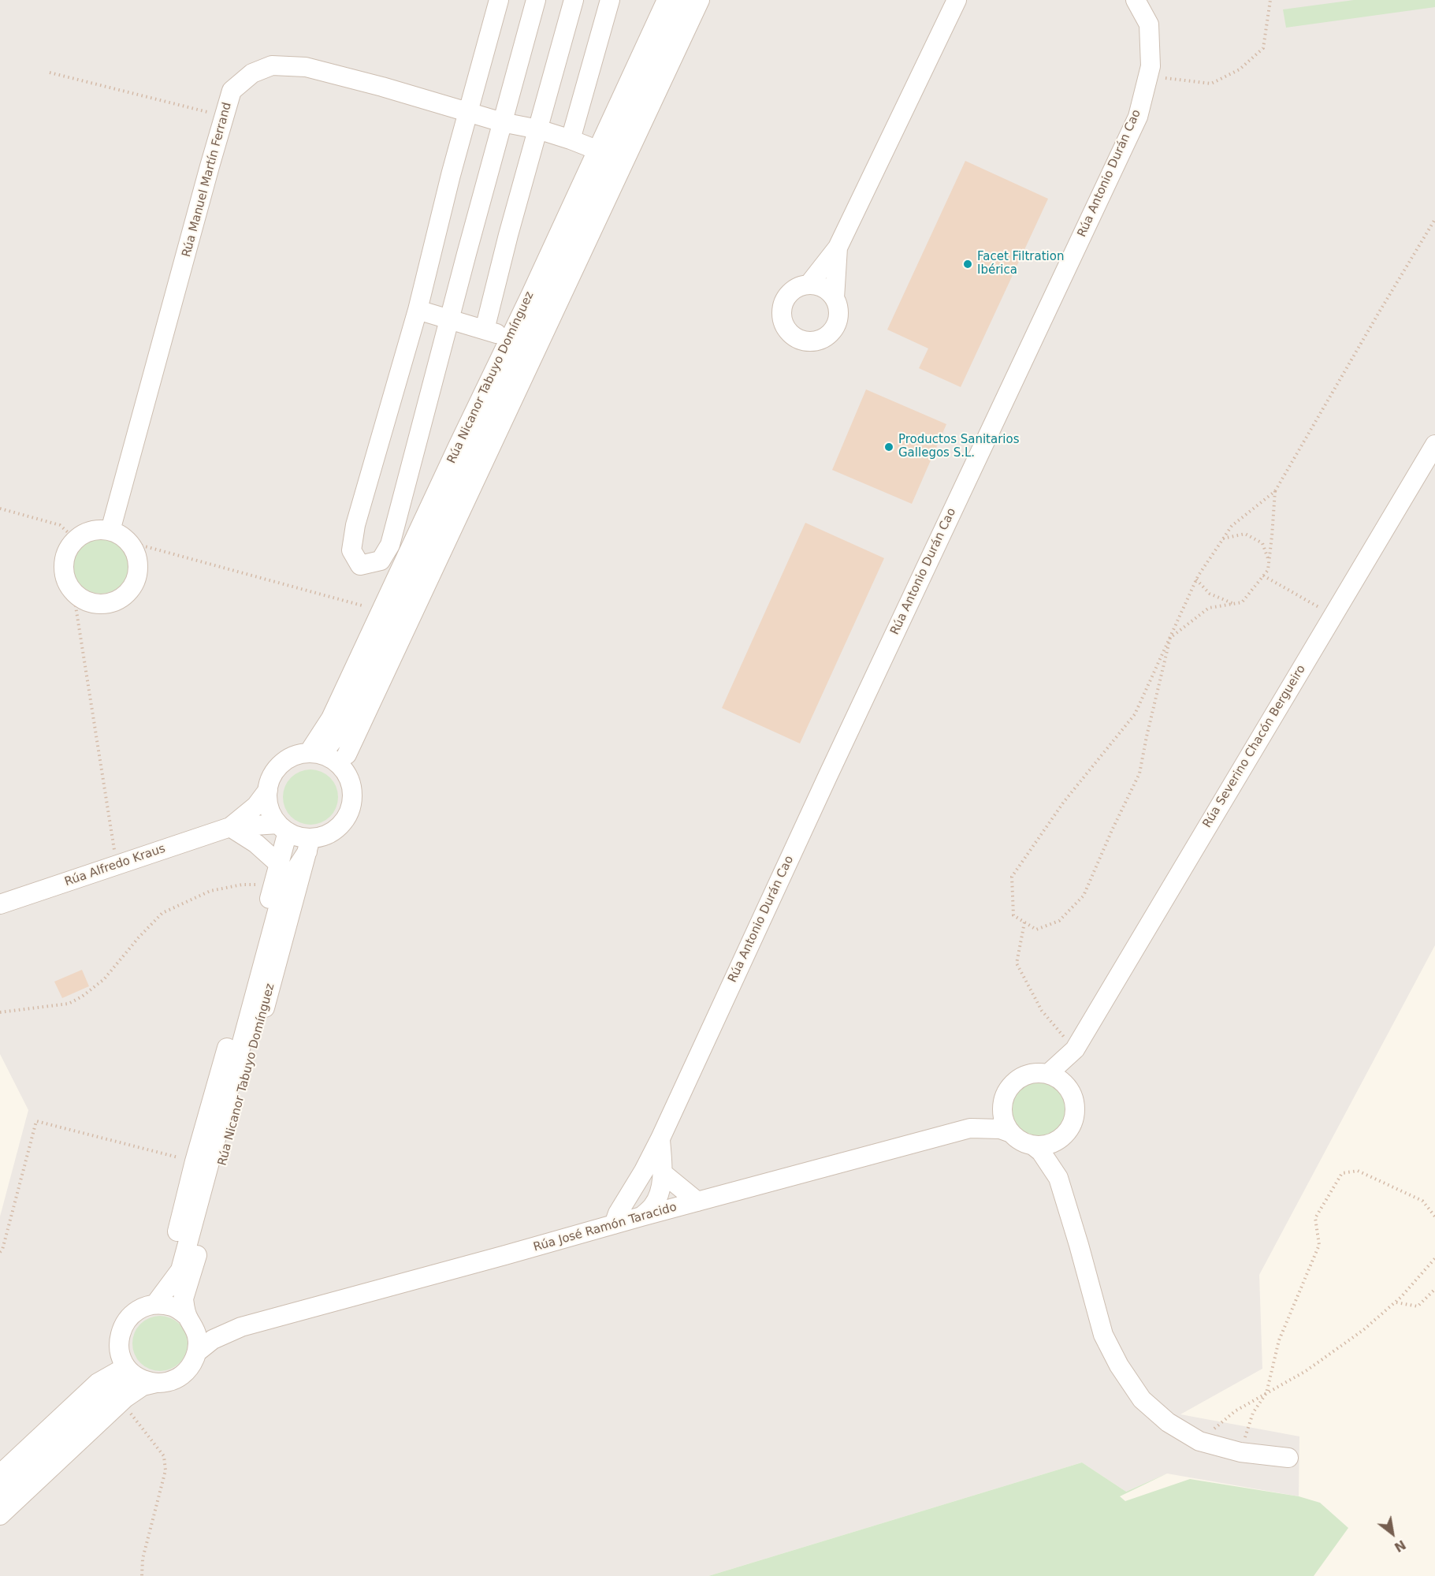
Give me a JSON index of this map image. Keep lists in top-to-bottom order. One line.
{"streets":{"street":["Rúa Antonio Durán Cao","Rúa Manuel Martín Ferrand","Rúa Nicanor Tabuyo Domínguez","Rúa Severino Chacón Bergueiro","Rúa Alfredo Kraus","Rúa José Ramón Taracido"]},"crossings":[["Rúa Antonio Durán Cao","Rúa José Ramón Taracido"],["Rúa Manuel Martín Ferrand","Rúa Nicanor Tabuyo Domínguez"],["Rúa Nicanor Tabuyo Domínguez","Rúa Alfredo Kraus"],["Rúa Nicanor Tabuyo Domínguez","Rúa José Ramón Taracido"],["Rúa Severino Chacón Bergueiro","Rúa José Ramón Taracido"]],"places":["Facet Filtration Ibérica","Productos Sanitarios Gallegos S.L."],"north":"bottom right"}
